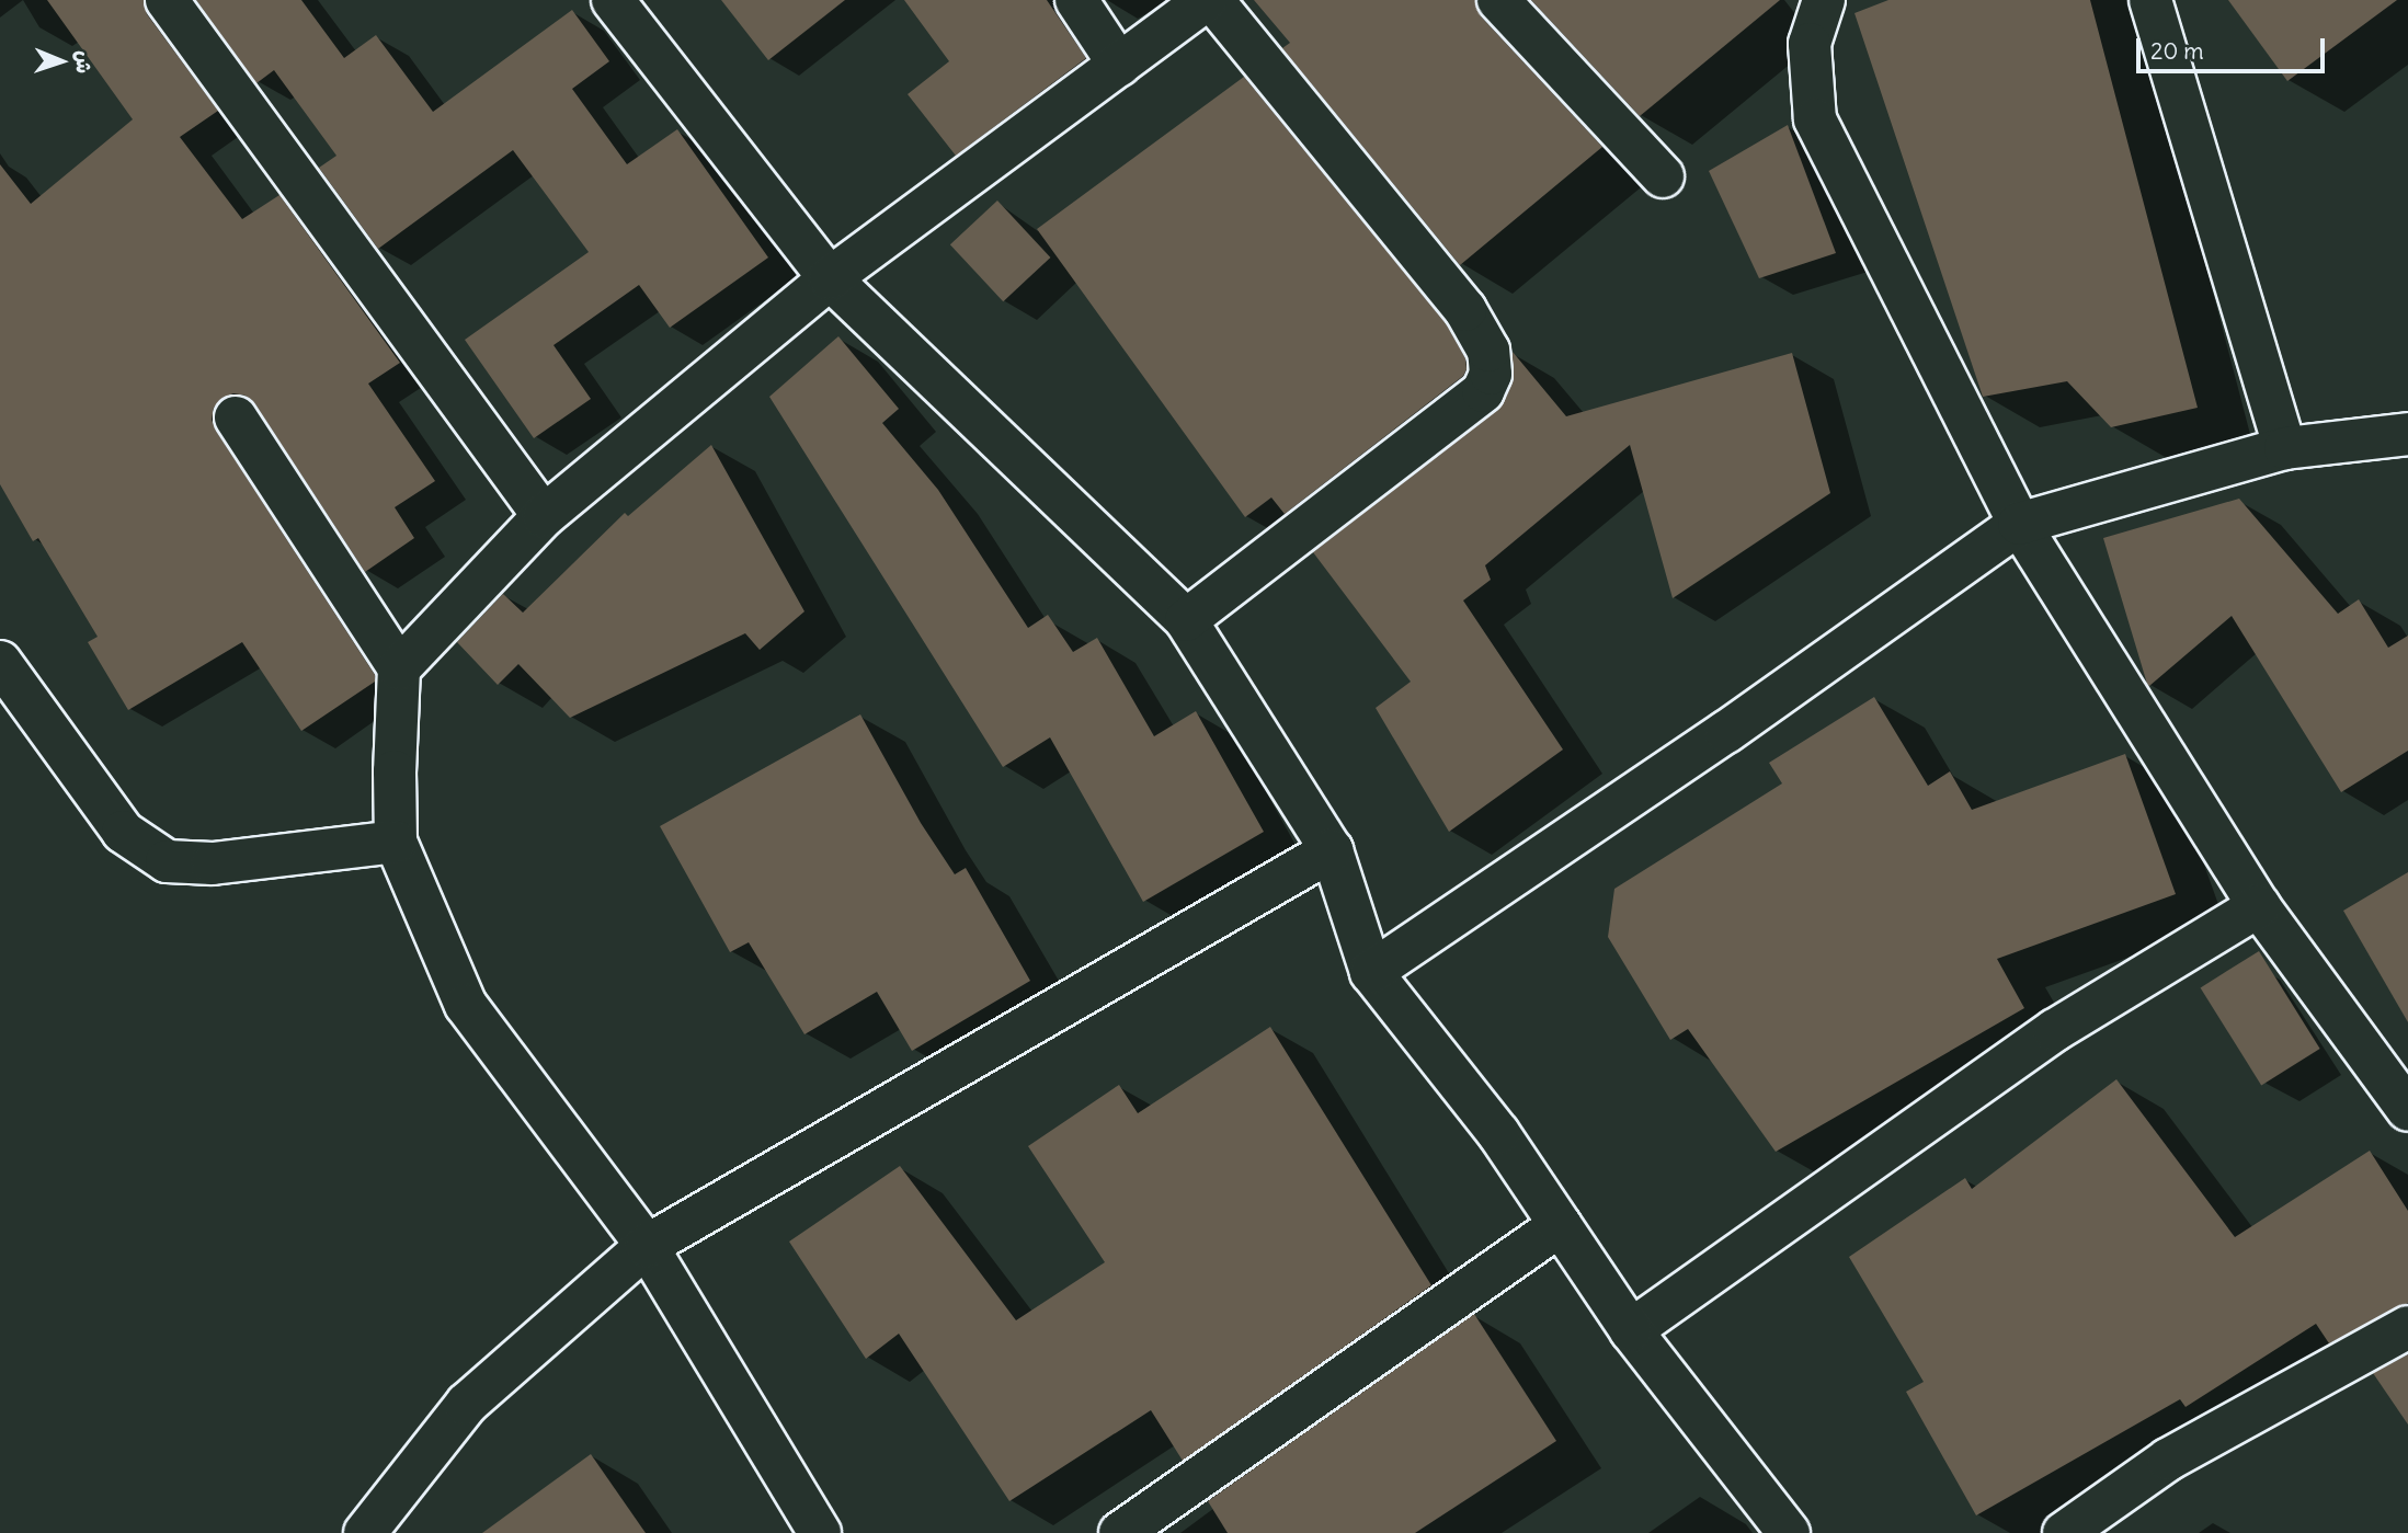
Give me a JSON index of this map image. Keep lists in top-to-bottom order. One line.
{"scale_bar":"20 m","north":"right"}
